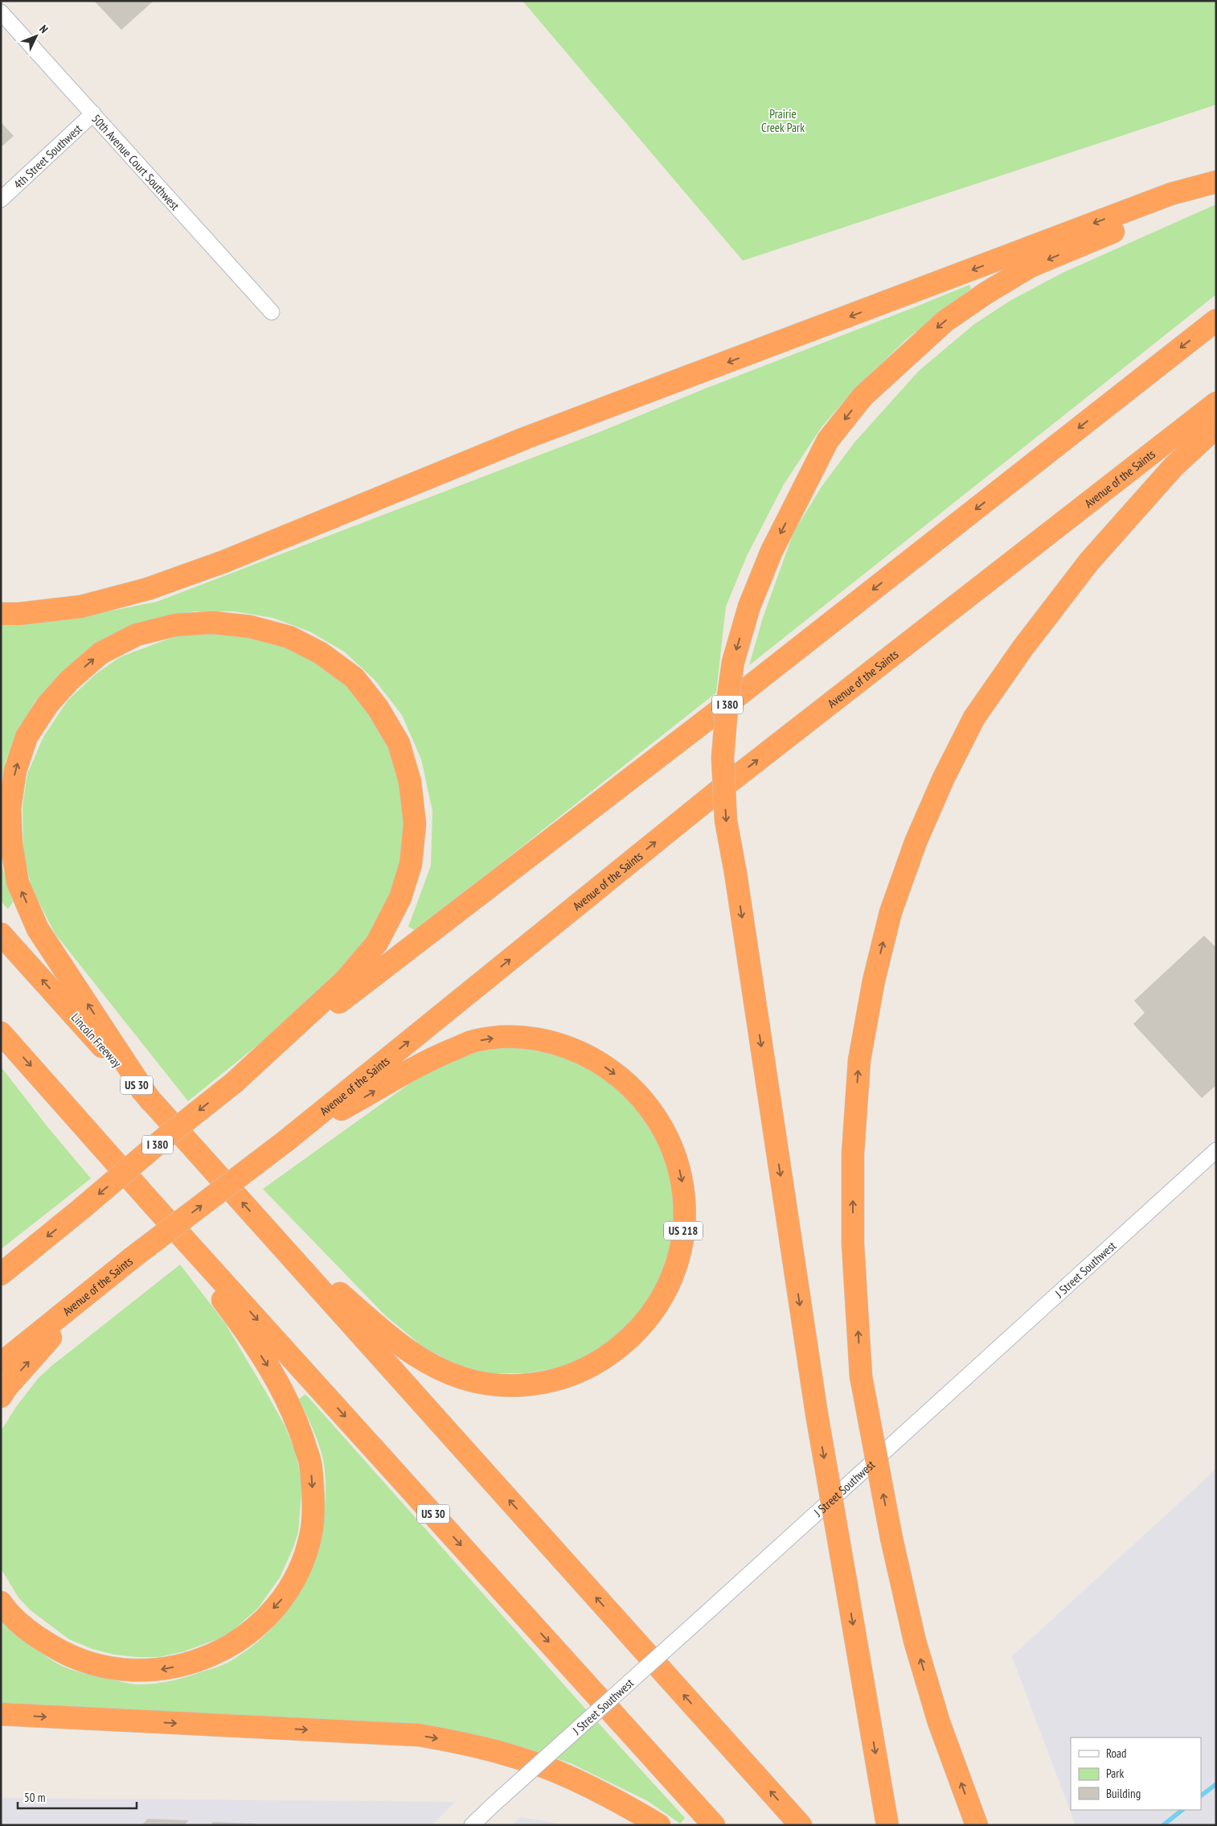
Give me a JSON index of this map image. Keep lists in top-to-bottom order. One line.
{"streets":{"highway":["Avenue of the Saints","I 380","Lincoln Freeway","US 30","US 218"],"street":["4th Street Southwest","50th Avenue Court Southwest","J Street Southwest"]},"crossings":[["4th Street Southwest","50th Avenue Court Southwest"],["Avenue of the Saints","US 218"],["Lincoln Freeway","US 30"],["Lincoln Freeway","US 218"],["US 30","US 218"]],"parks":["Prairie Creek Park"],"legend":["Road","Park","Building"],"scale_bar":"50 m","north":"top right"}
